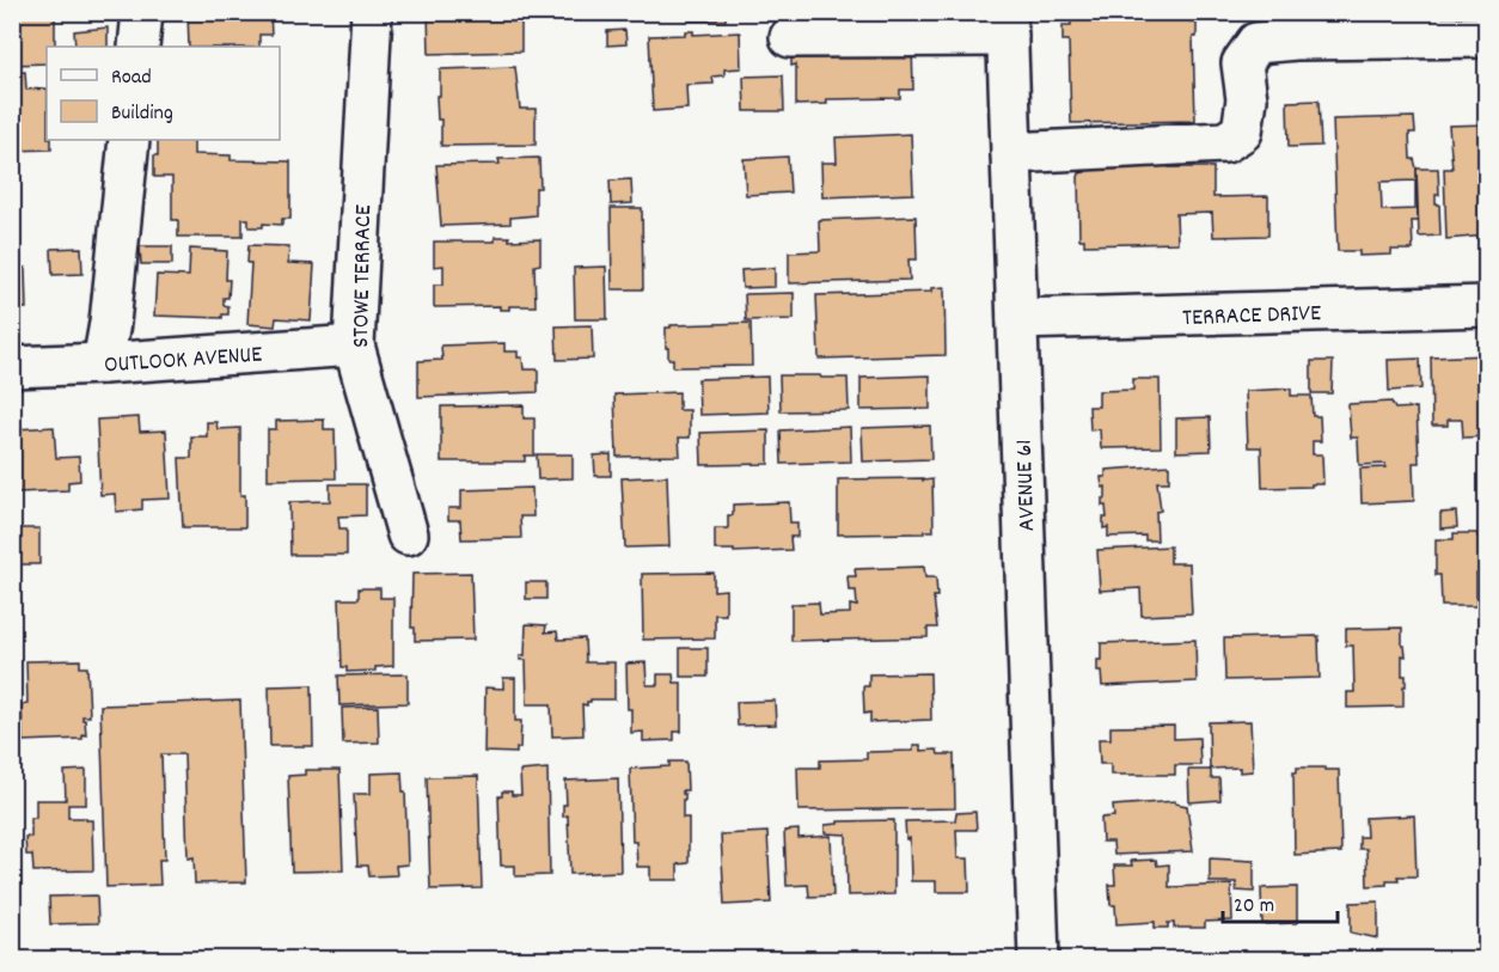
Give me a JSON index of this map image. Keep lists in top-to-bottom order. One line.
{"streets":{"street":["STOWE TERRACE","TERRACE DRIVE","OUTLOOK AVENUE","AVENUE 61"]},"crossings":[["STOWE TERRACE","OUTLOOK AVENUE"],["TERRACE DRIVE","AVENUE 61"]],"legend":["Road","Building"],"scale_bar":"20 m"}
